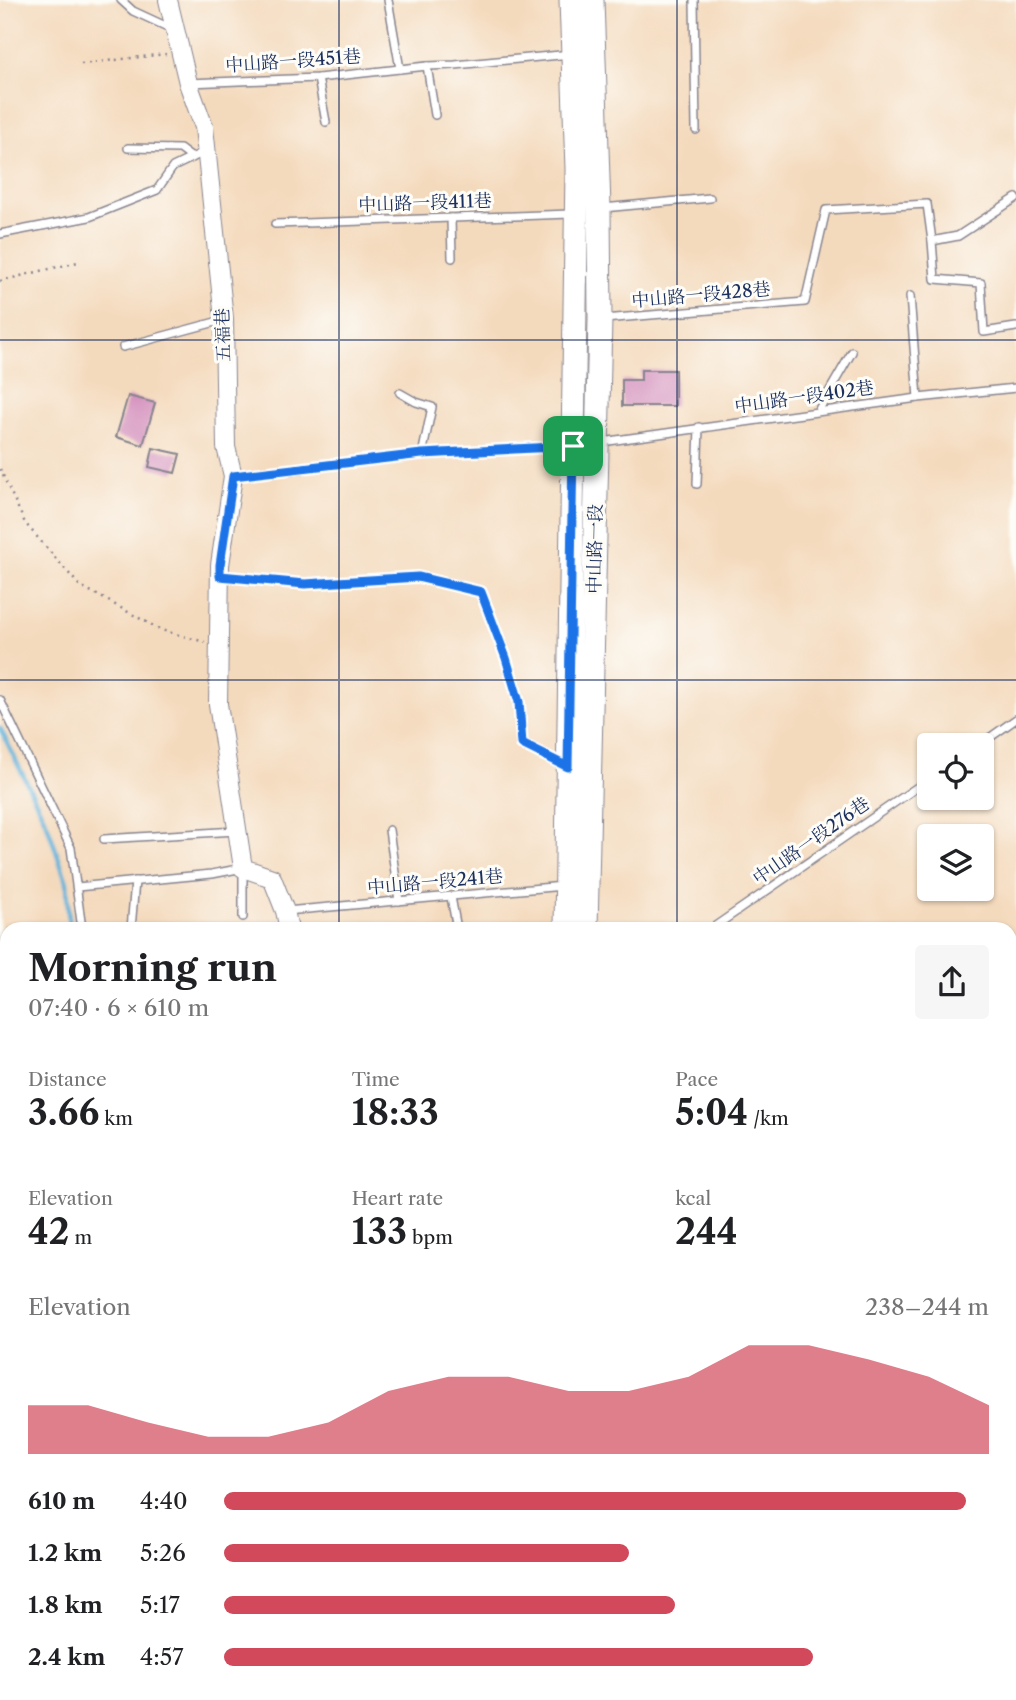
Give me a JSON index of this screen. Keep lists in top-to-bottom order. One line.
{"streets":{"main road":["中山路一段"],"street":["五福巷"],"lane":["中山路一段451巷","中山路一段411巷","中山路一段428巷","中山路一段402巷","中山路一段276巷","中山路一段241巷"]},"crossings":[["中山路一段451巷","五福巷"],["中山路一段451巷","中山路一段"],["中山路一段411巷","中山路一段"],["中山路一段428巷","中山路一段"],["五福巷","中山路一段402巷"],["中山路一段402巷","中山路一段"],["中山路一段","中山路一段241巷"]],"page":{"heading":["Morning run","07:40 · 6 × 610 m"],"stats":[["Distance","3.66 km"],["Time","18:33"],["Pace","5:04 /km"],["Elevation","42 m"],["Heart rate","133 bpm"],["kcal","244"]],"chart":["Elevation","238–244 m"],"list":[{"name":"610 m","note":"4:40"},{"name":"1.2 km","note":"5:26"},{"name":"1.8 km","note":"5:17"},{"name":"2.4 km","note":"4:57"}]}}
